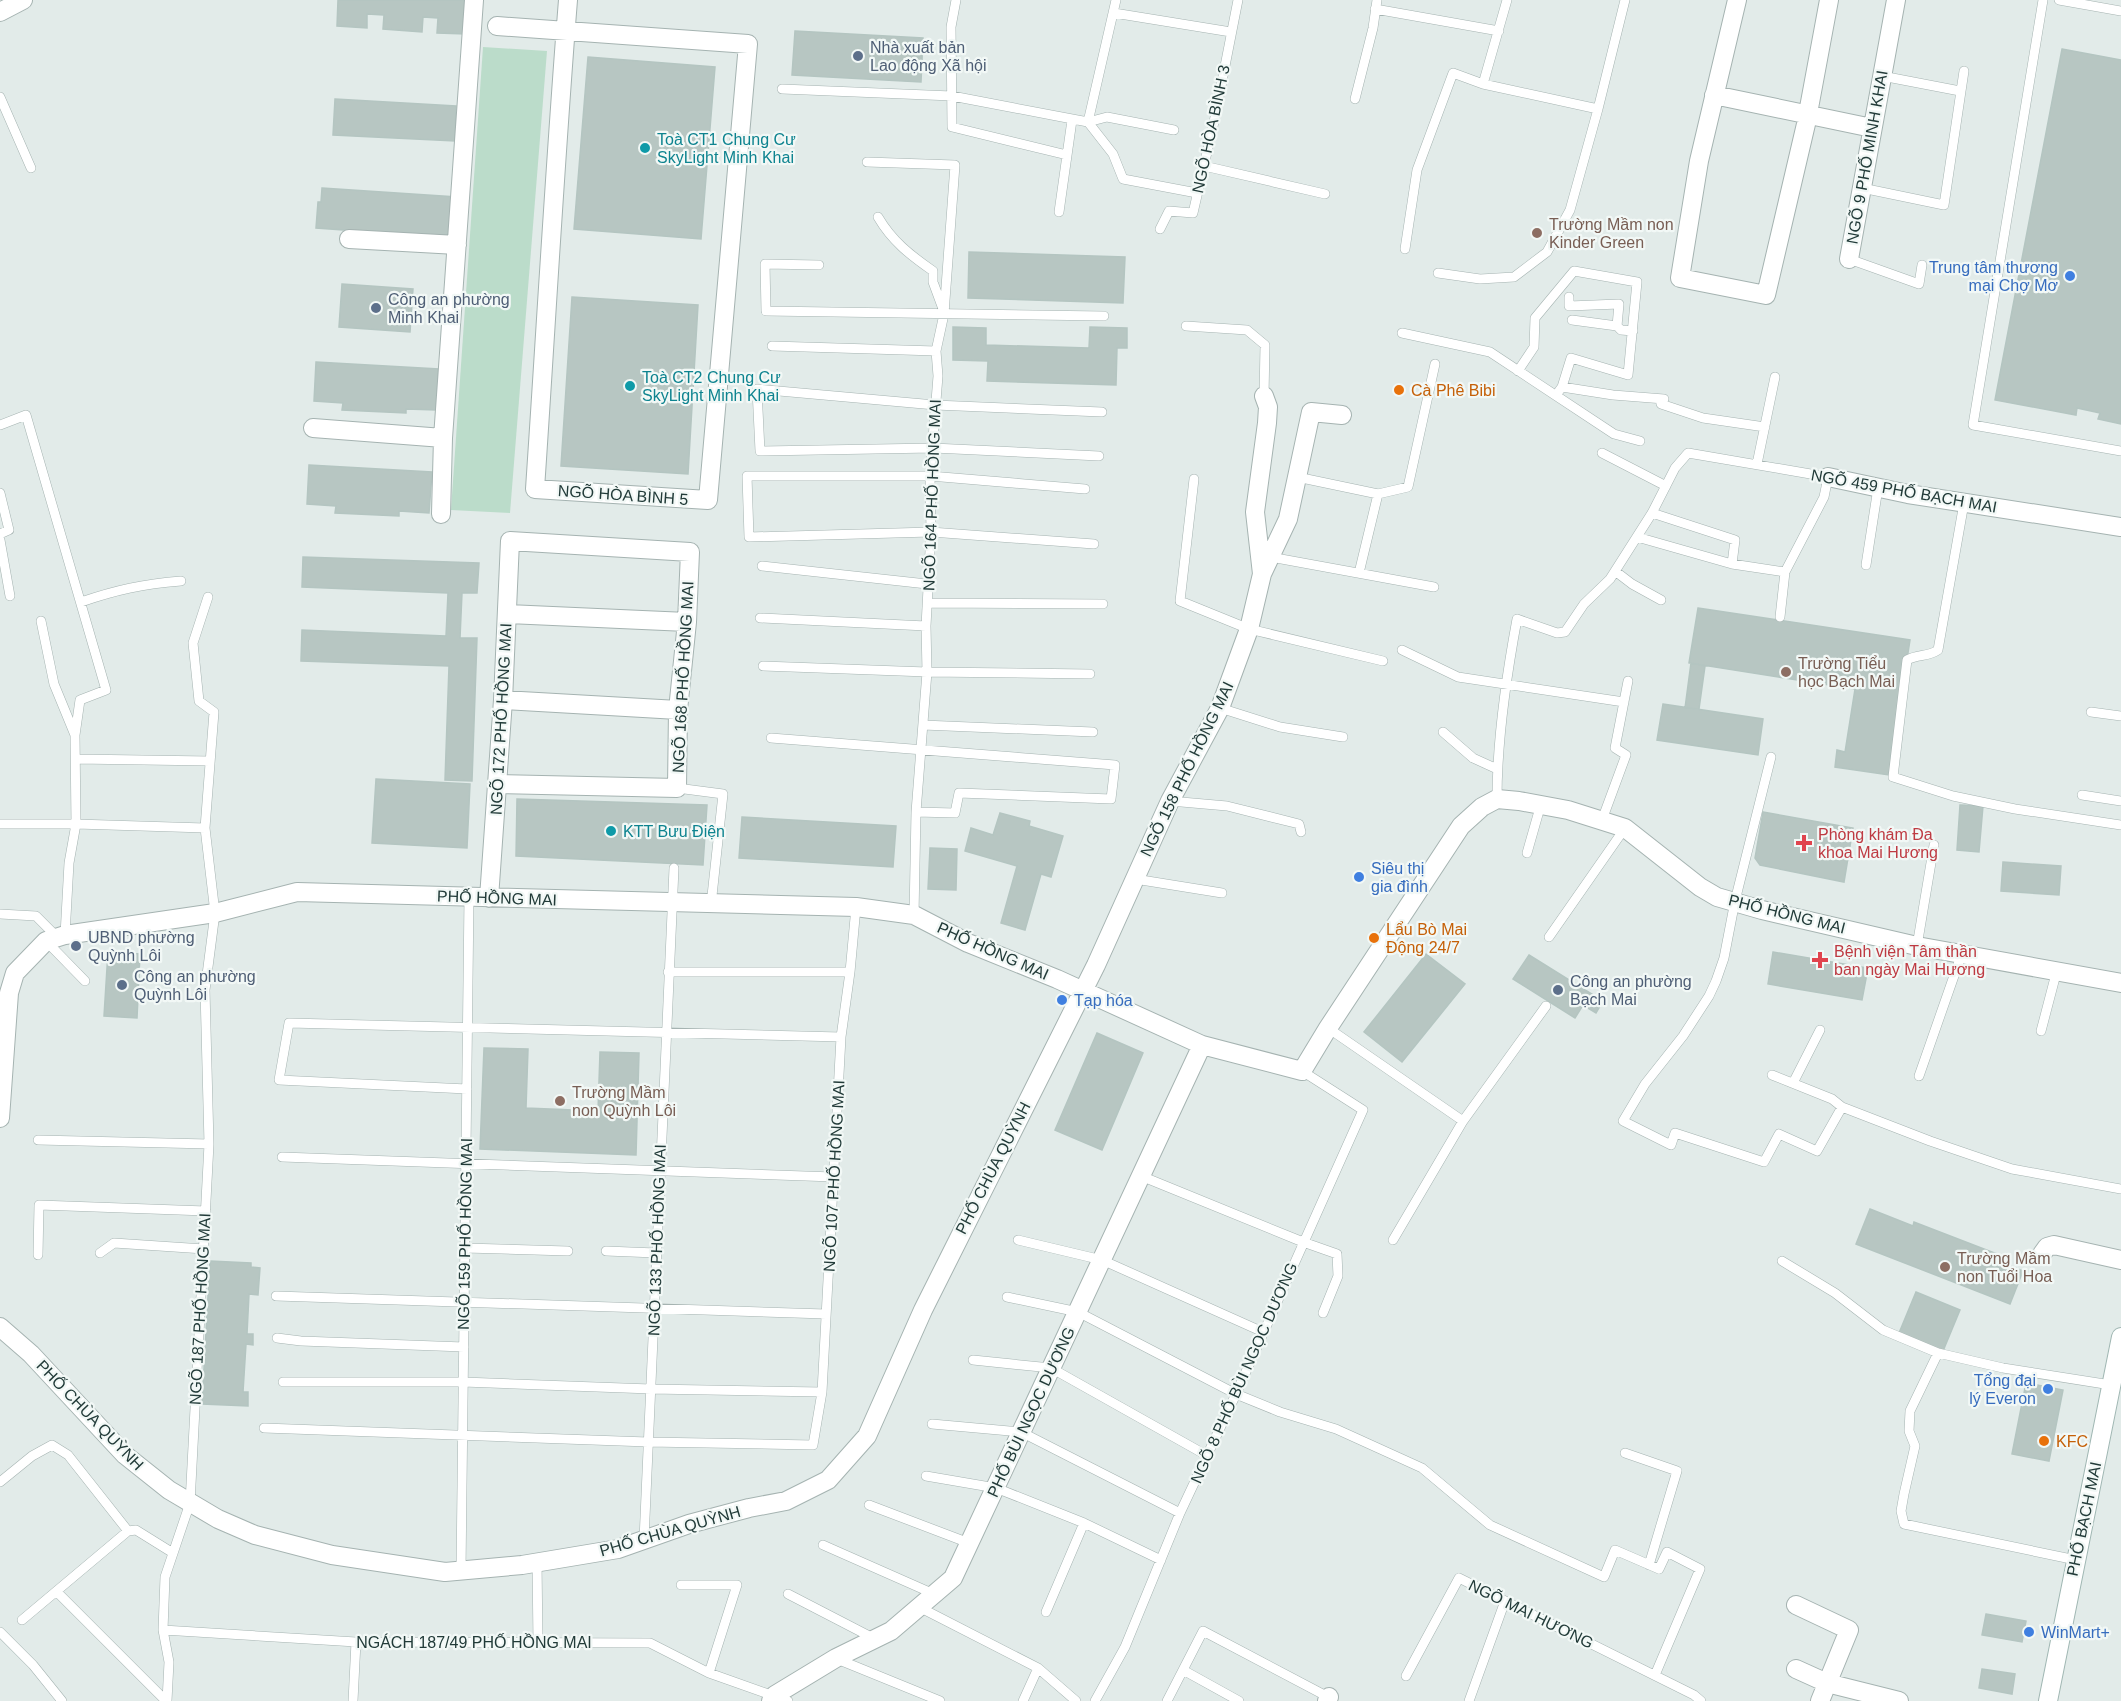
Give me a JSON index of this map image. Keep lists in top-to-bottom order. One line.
{"streets":{"street":["NGÕ 9 PHỐ MINH KHAI","NGÕ 459 PHỐ BẠCH MAI","NGÕ HÒA BÌNH 5","NGÕ 168 PHỐ HỒNG MAI","NGÕ 172 PHỐ HỒNG MAI","NGÕ 158 PHỐ HỒNG MAI","PHỐ HỒNG MAI","PHỐ CHÙA QUỲNH","PHỐ BÙI NGỌC DƯƠNG","PHỐ BẠCH MAI"],"lane":["NGÕ HÒA BÌNH 3","NGÕ 164 PHỐ HỒNG MAI","NGÕ 107 PHỐ HỒNG MAI","NGÕ 159 PHỐ HỒNG MAI","NGÕ 133 PHỐ HỒNG MAI","NGÕ 187 PHỐ HỒNG MAI","NGÕ 8 PHỐ BÙI NGỌC DƯƠNG","NGÕ MAI HƯƠNG","NGÁCH 187/49 PHỐ HỒNG MAI"]},"crossings":[["NGÕ 164 PHỐ HỒNG MAI","PHỐ HỒNG MAI"],["NGÕ 168 PHỐ HỒNG MAI","NGÕ 172 PHỐ HỒNG MAI"],["NGÕ 168 PHỐ HỒNG MAI","PHỐ HỒNG MAI"],["NGÕ 172 PHỐ HỒNG MAI","PHỐ HỒNG MAI"],["NGÕ 158 PHỐ HỒNG MAI","PHỐ HỒNG MAI"],["NGÕ 158 PHỐ HỒNG MAI","PHỐ CHÙA QUỲNH"],["PHỐ HỒNG MAI","PHỐ CHÙA QUỲNH"],["PHỐ HỒNG MAI","NGÕ 107 PHỐ HỒNG MAI"],["PHỐ HỒNG MAI","NGÕ 159 PHỐ HỒNG MAI"],["PHỐ HỒNG MAI","NGÕ 133 PHỐ HỒNG MAI"],["PHỐ HỒNG MAI","NGÕ 187 PHỐ HỒNG MAI"],["PHỐ HỒNG MAI","NGÕ 8 PHỐ BÙI NGỌC DƯƠNG"],["PHỐ HỒNG MAI","PHỐ BÙI NGỌC DƯƠNG"],["PHỐ CHÙA QUỲNH","NGÕ 159 PHỐ HỒNG MAI"],["PHỐ CHÙA QUỲNH","NGÕ 133 PHỐ HỒNG MAI"],["PHỐ CHÙA QUỲNH","NGÕ 187 PHỐ HỒNG MAI"],["NGÕ 107 PHỐ HỒNG MAI","NGÕ 133 PHỐ HỒNG MAI"],["NGÕ 187 PHỐ HỒNG MAI","NGÁCH 187/49 PHỐ HỒNG MAI"],["PHỐ BÙI NGỌC DƯƠNG","NGÁCH 187/49 PHỐ HỒNG MAI"]],"places":{"other":["Nhà xuất bản Lao động Xã hội","Toà CT1 Chung Cư SkyLight Minh Khai","Trường Mầm non Kinder Green","Trung tâm thương mại Chợ Mơ","Công an phường Minh Khai","Toà CT2 Chung Cư SkyLight Minh Khai","Cà Phê Bibi","Trường Tiểu học Bạch Mai","KTT Bưu Điện","Siêu thị gia đình","Lẩu Bò Mai Động 24/7","UBND phường Quỳnh Lôi","Công an phường Quỳnh Lôi","Công an phường Bạch Mai","Tạp hóa","Trường Mầm non Quỳnh Lôi","Trường Mầm non Tuổi Hoa","Tổng đại lý Everon","KFC","WinMart+"],"health":["Phòng khám Đa khoa Mai Hương","Bệnh viện Tâm thần ban ngày Mai Hương"]}}
